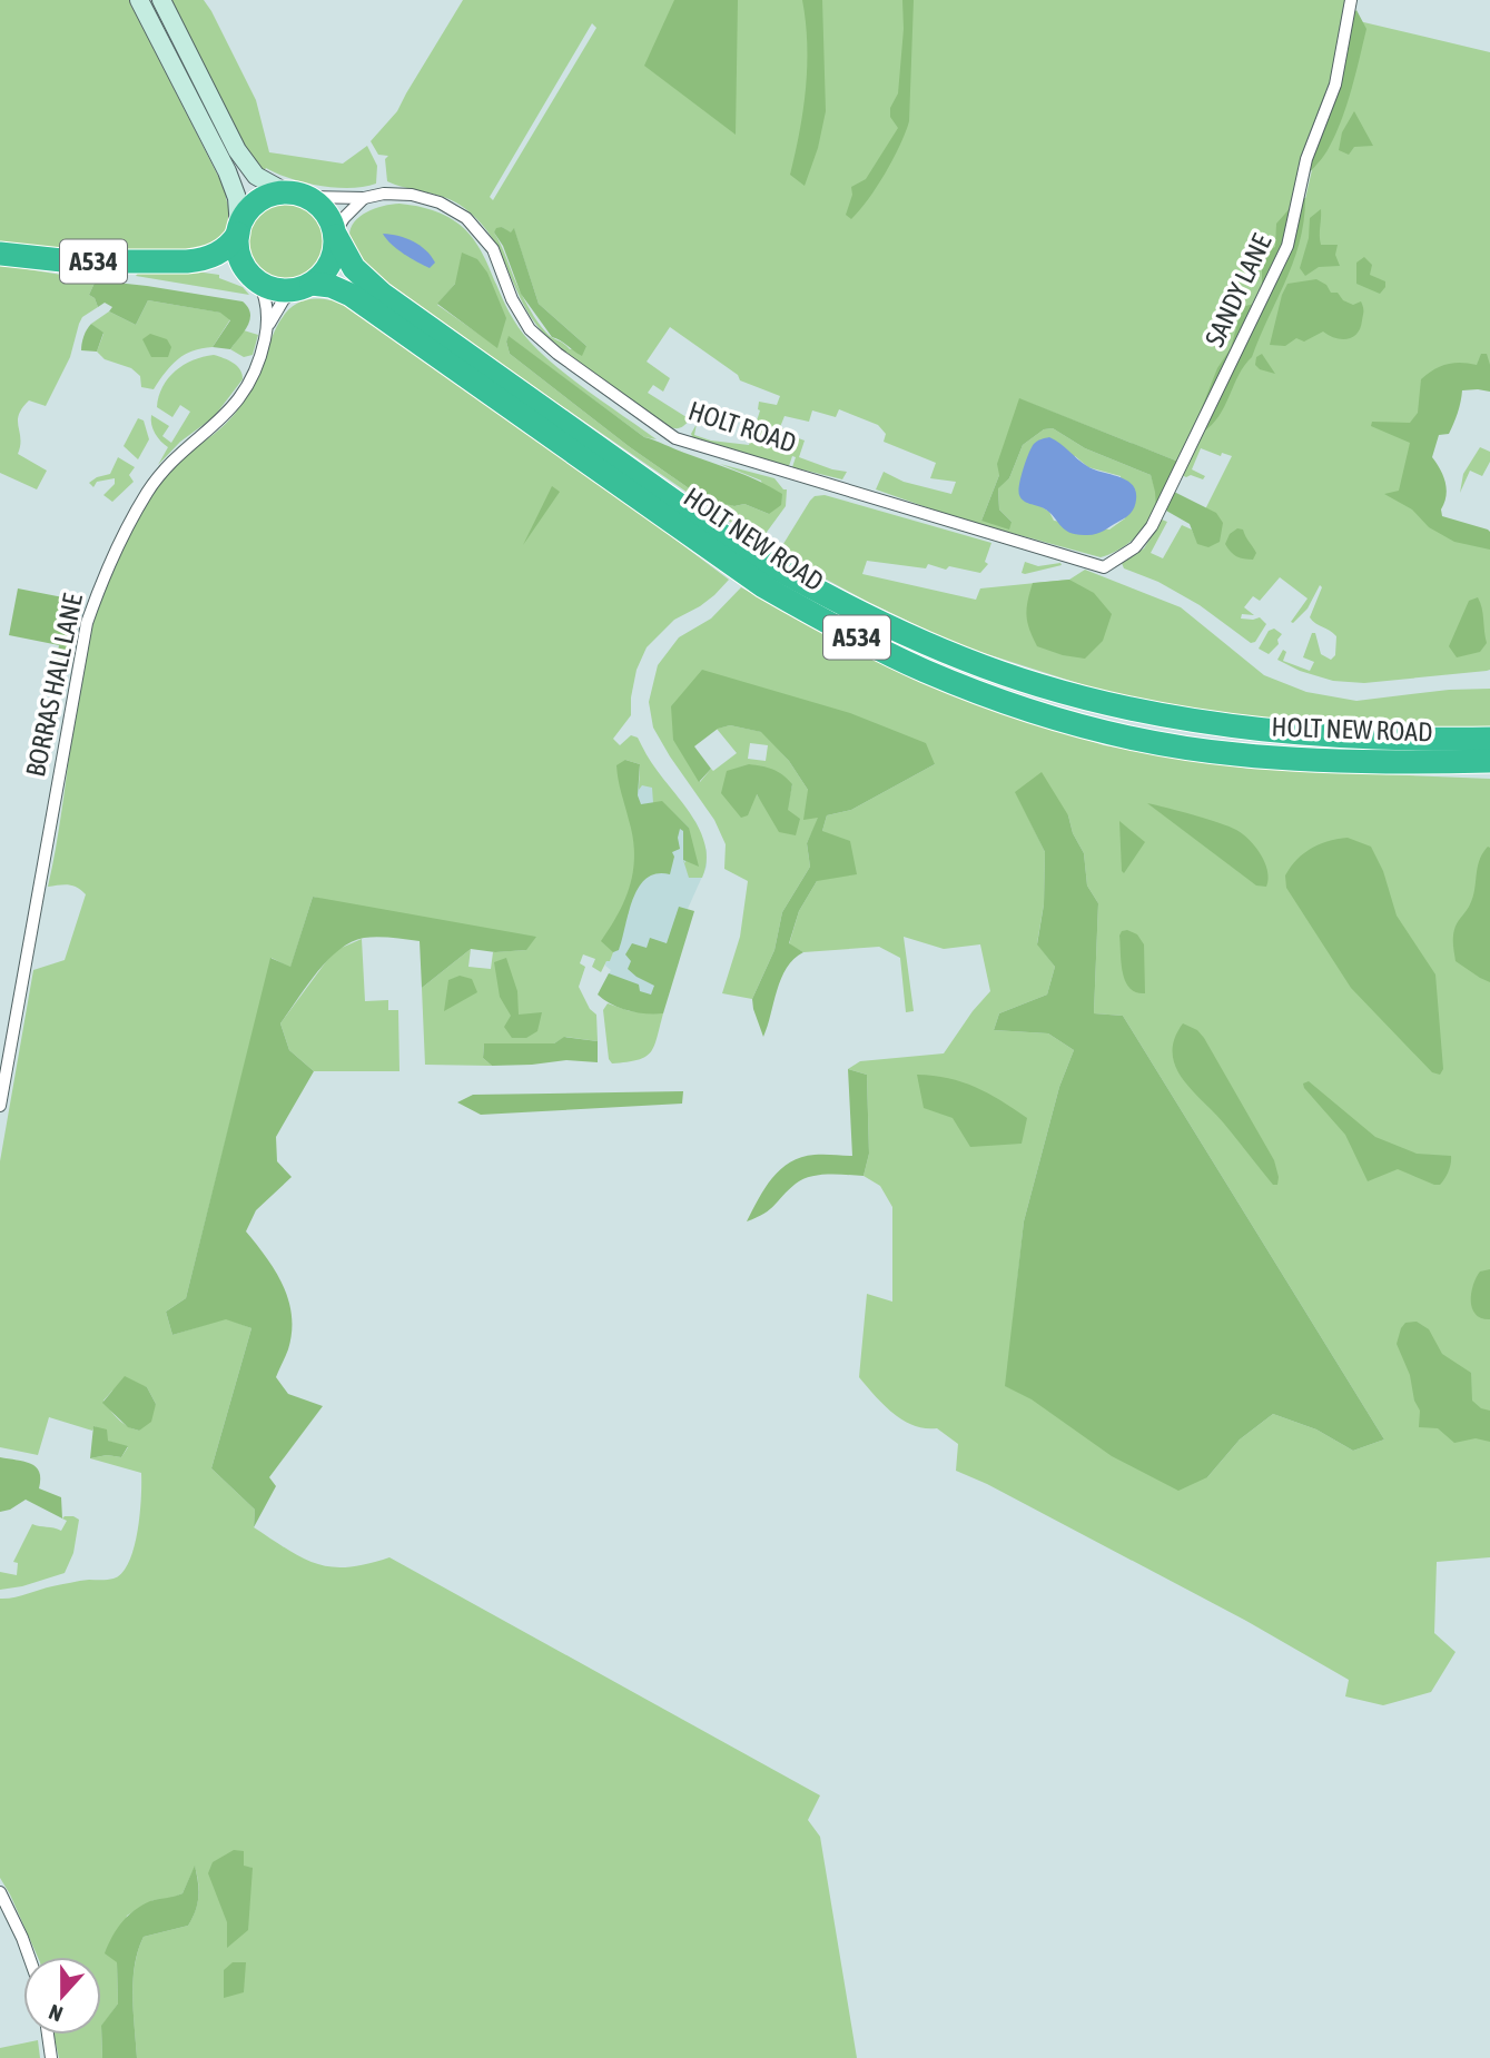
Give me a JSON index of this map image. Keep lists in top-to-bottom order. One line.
{"streets":{"highway":["A534","HOLT NEW ROAD"],"street":["SANDY LANE","HOLT ROAD","BORRAS HALL LANE"]},"crossings":[["A534","HOLT ROAD"],["A534","HOLT NEW ROAD"],["A534","BORRAS HALL LANE"],["SANDY LANE","HOLT ROAD"],["HOLT ROAD","HOLT NEW ROAD"],["HOLT ROAD","BORRAS HALL LANE"],["HOLT NEW ROAD","BORRAS HALL LANE"]],"north":"bottom"}
